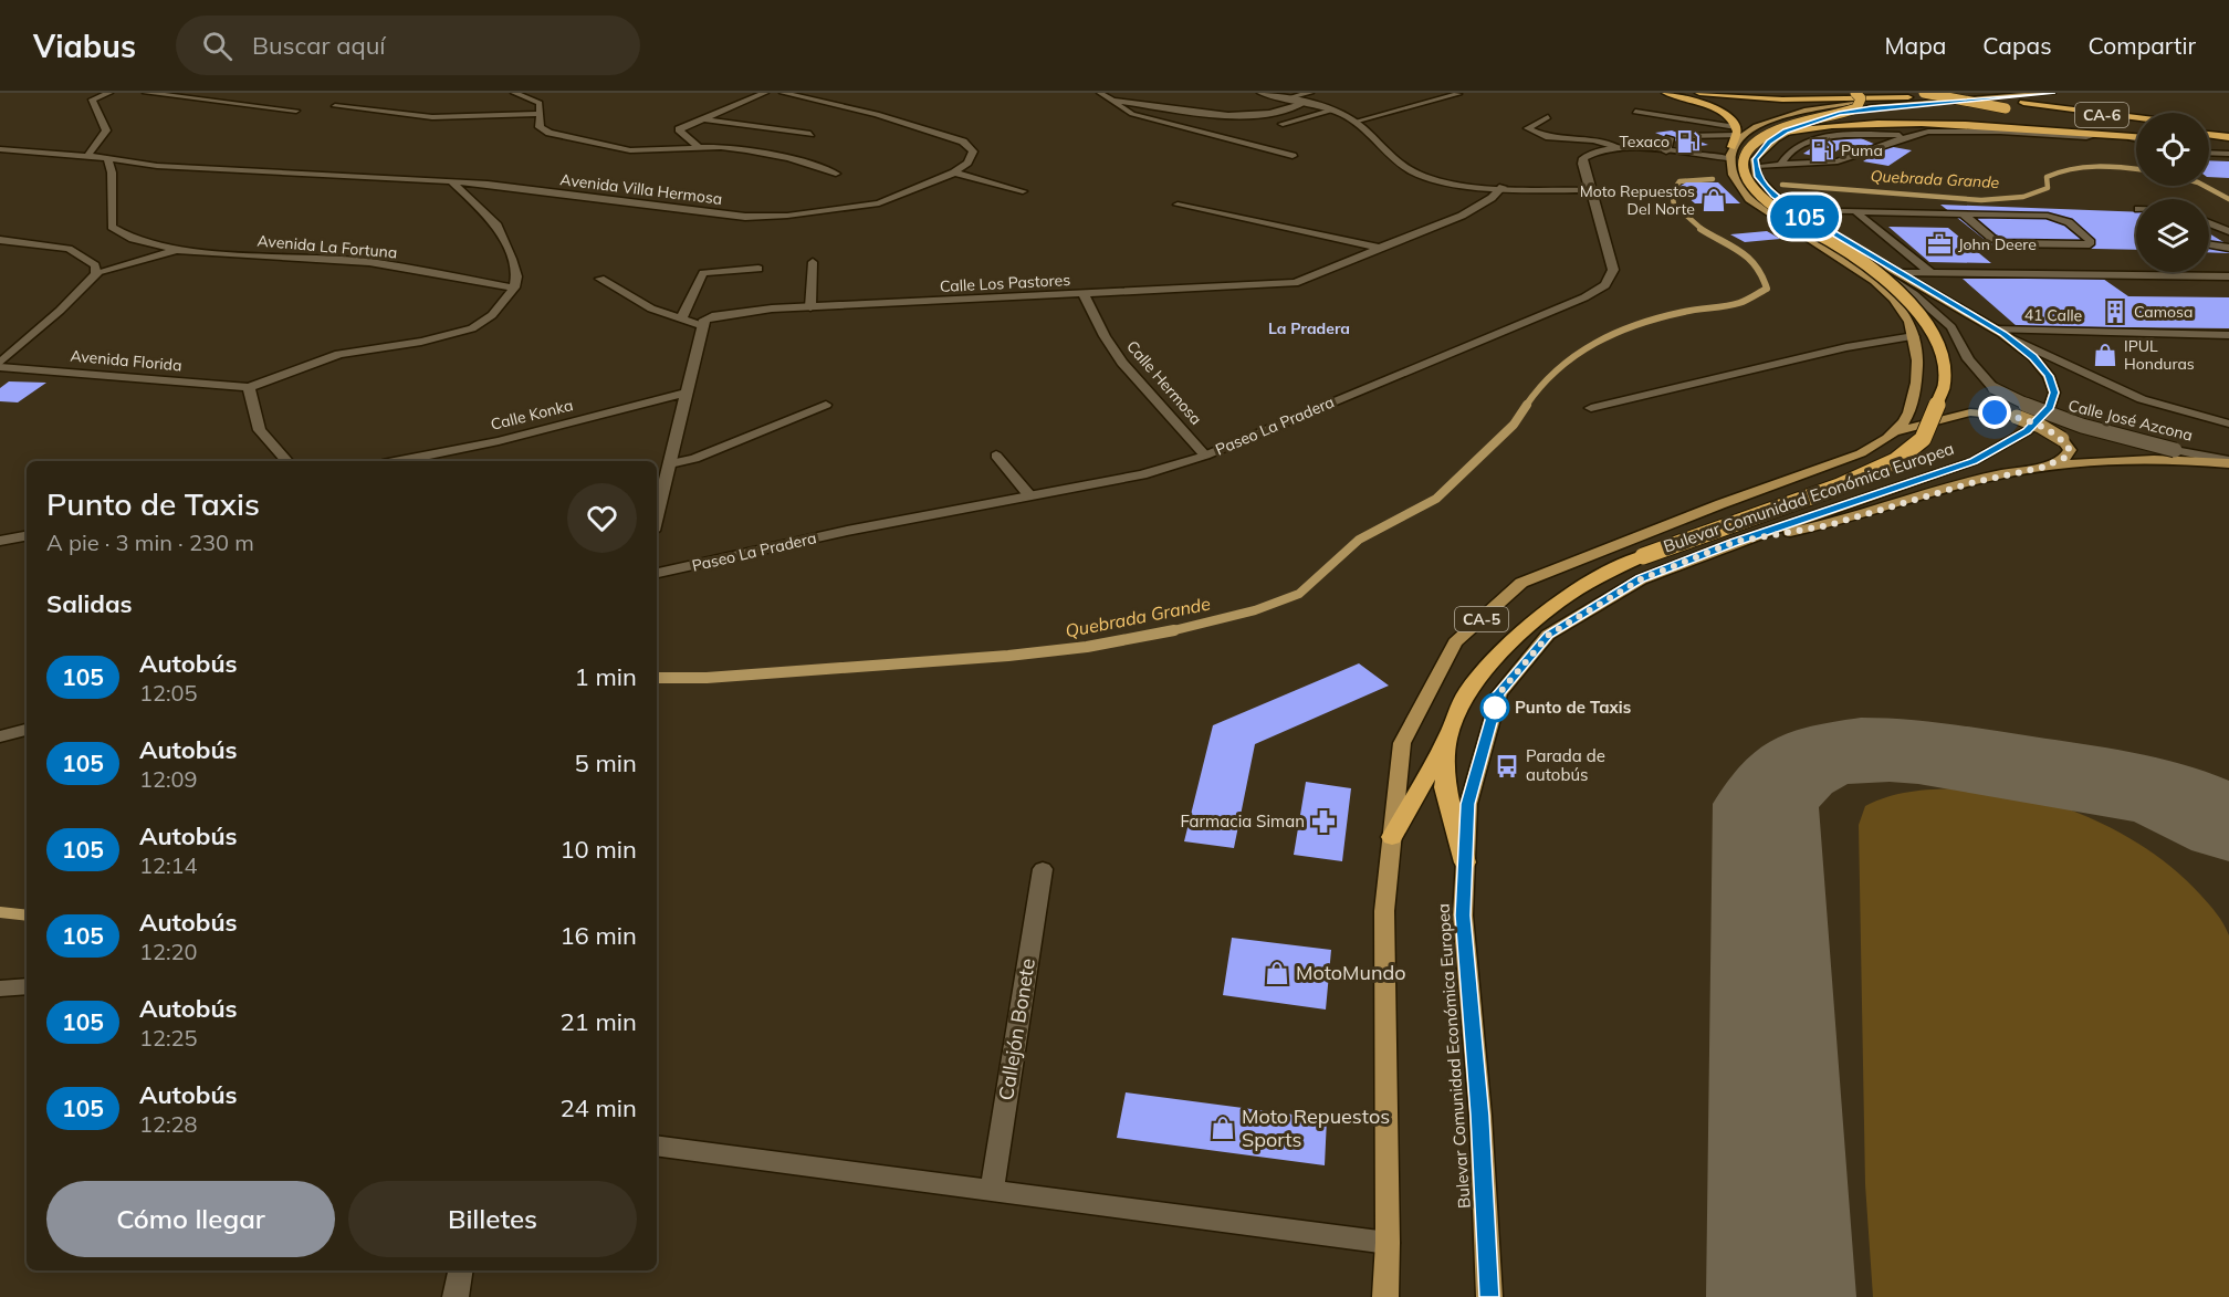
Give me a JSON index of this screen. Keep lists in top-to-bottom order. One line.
{"streets":{"highway":["CA-6"],"main road":["Bulevar Comunidad Económica Europea","CA-5"],"street":["Avenida Villa Hermosa","Avenida La Fortuna","Calle Los Pastores","41 Calle","Avenida Florida","Calle Hermosa","Calle Konka","Calle José Azcona","Paseo La Pradera","Callejón Bonete"]},"crossings":[["Calle Los Pastores","Calle Hermosa"],["41 Calle","Calle José Azcona"],["41 Calle","Bulevar Comunidad Económica Europea"],["Calle Hermosa","Paseo La Pradera"],["Calle José Azcona","Bulevar Comunidad Económica Europea"],["Paseo La Pradera","Bulevar Comunidad Económica Europea"]],"districts":["La Pradera"],"water":["Quebrada Grande"],"places":{"fuel station":["Texaco","Puma"],"shop":["Moto Repuestos Del Norte","IPUL Honduras","MotoMundo","Moto Repuestos Sports"],"office":["John Deere"],"building":["Camosa"],"other":["Punto de Taxis"],"bus stop":["Parada de autobús"],"pharmacy":["Farmacia Siman"]},"lines":["bus line 105"],"page":{"header":"Viabus","search":"Buscar aquí","nav":["Mapa","Capas","Compartir"],"on_map":"105","heading":[["Punto de Taxis","A pie · 3 min · 230 m"],"Salidas"],"list":[{"mark":"105","name":"Autobús","note":"12:05","value":"1 min"},{"mark":"105","name":"Autobús","note":"12:09","value":"5 min"},{"mark":"105","name":"Autobús","note":"12:14","value":"10 min"},{"mark":"105","name":"Autobús","note":"12:20","value":"16 min"},{"mark":"105","name":"Autobús","note":"12:25","value":"21 min"},{"mark":"105","name":"Autobús","note":"12:28","value":"24 min"}],"buttons":["Cómo llegar","Billetes"]}}
